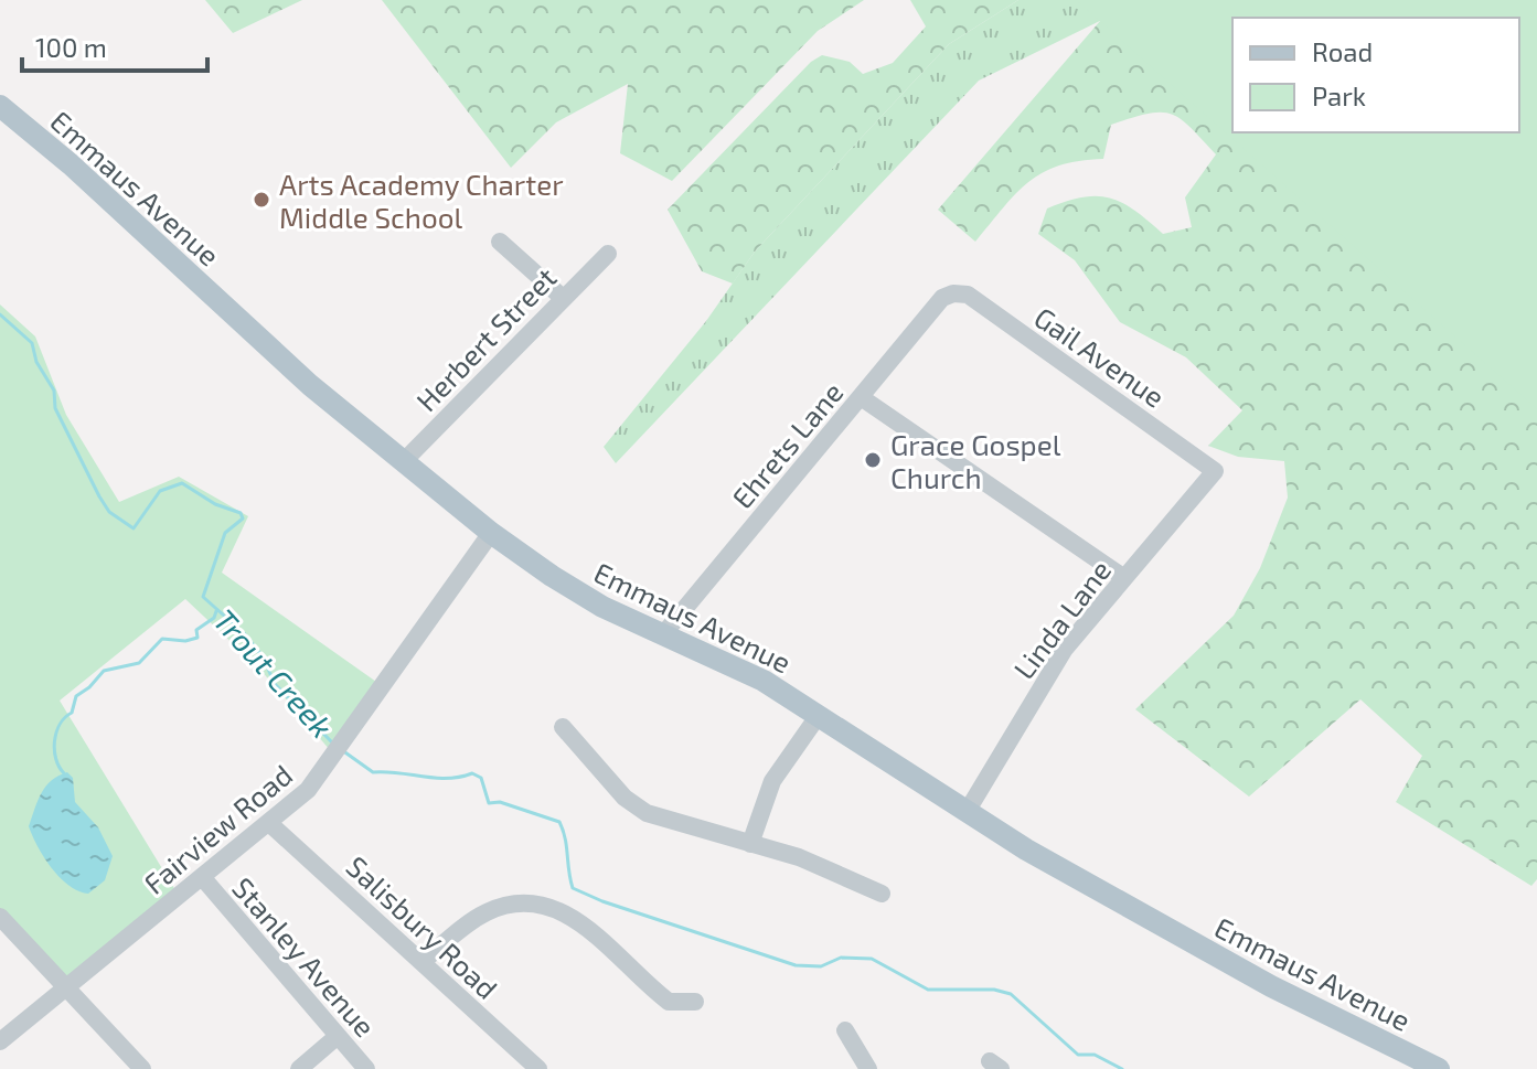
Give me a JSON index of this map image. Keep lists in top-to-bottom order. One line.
{"streets":{"main road":["Emmaus Avenue"],"street":["Herbert Street","Gail Avenue","Ehrets Lane","Linda Lane","Fairview Road","Salisbury Road","Stanley Avenue"]},"crossings":[["Emmaus Avenue","Herbert Street"],["Emmaus Avenue","Ehrets Lane"],["Emmaus Avenue","Linda Lane"],["Emmaus Avenue","Fairview Road"],["Gail Avenue","Ehrets Lane"],["Gail Avenue","Linda Lane"],["Fairview Road","Salisbury Road"],["Fairview Road","Stanley Avenue"]],"water":["Trout Creek"],"places":["Arts Academy Charter Middle School","Grace Gospel Church"],"legend":["Road","Park"],"scale_bar":"100 m"}
